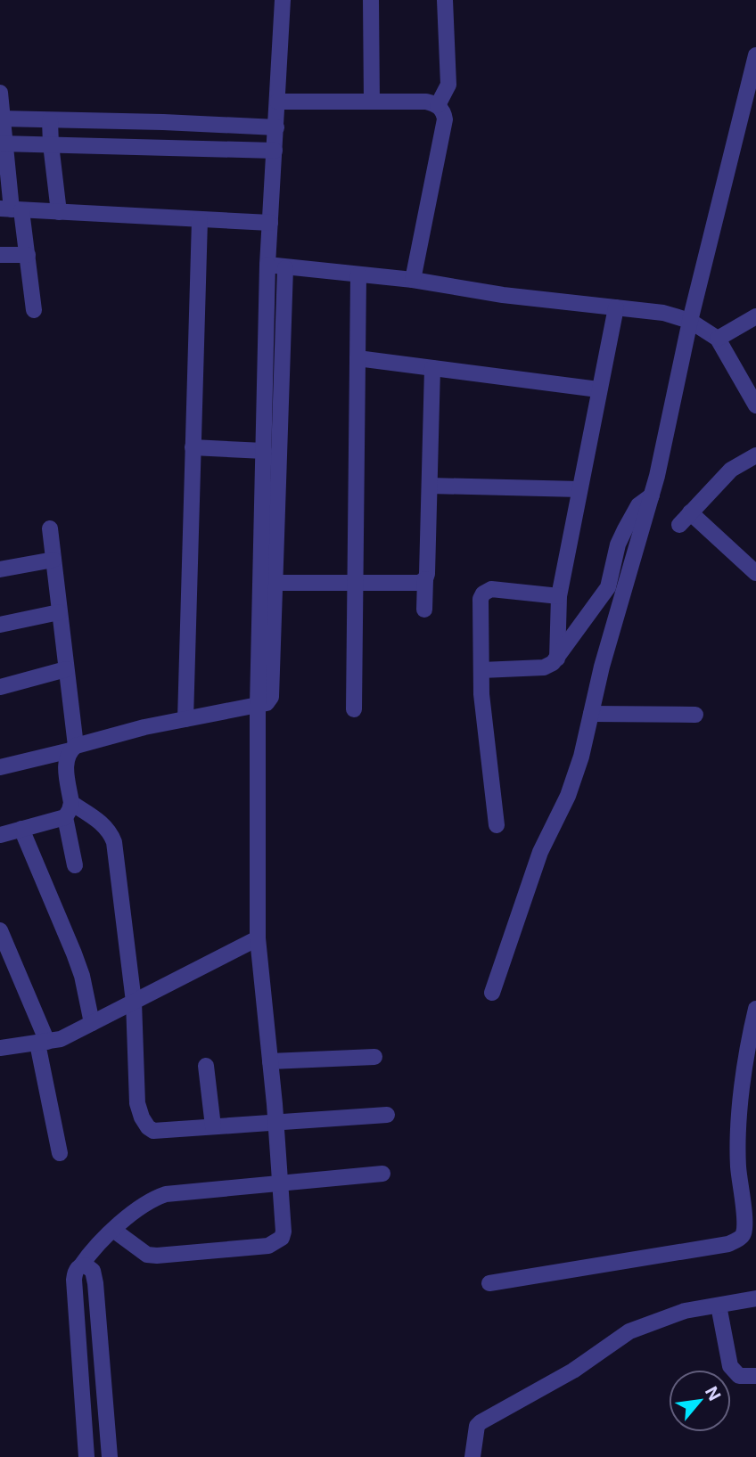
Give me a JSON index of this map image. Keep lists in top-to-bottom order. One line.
{"north":"top right"}
